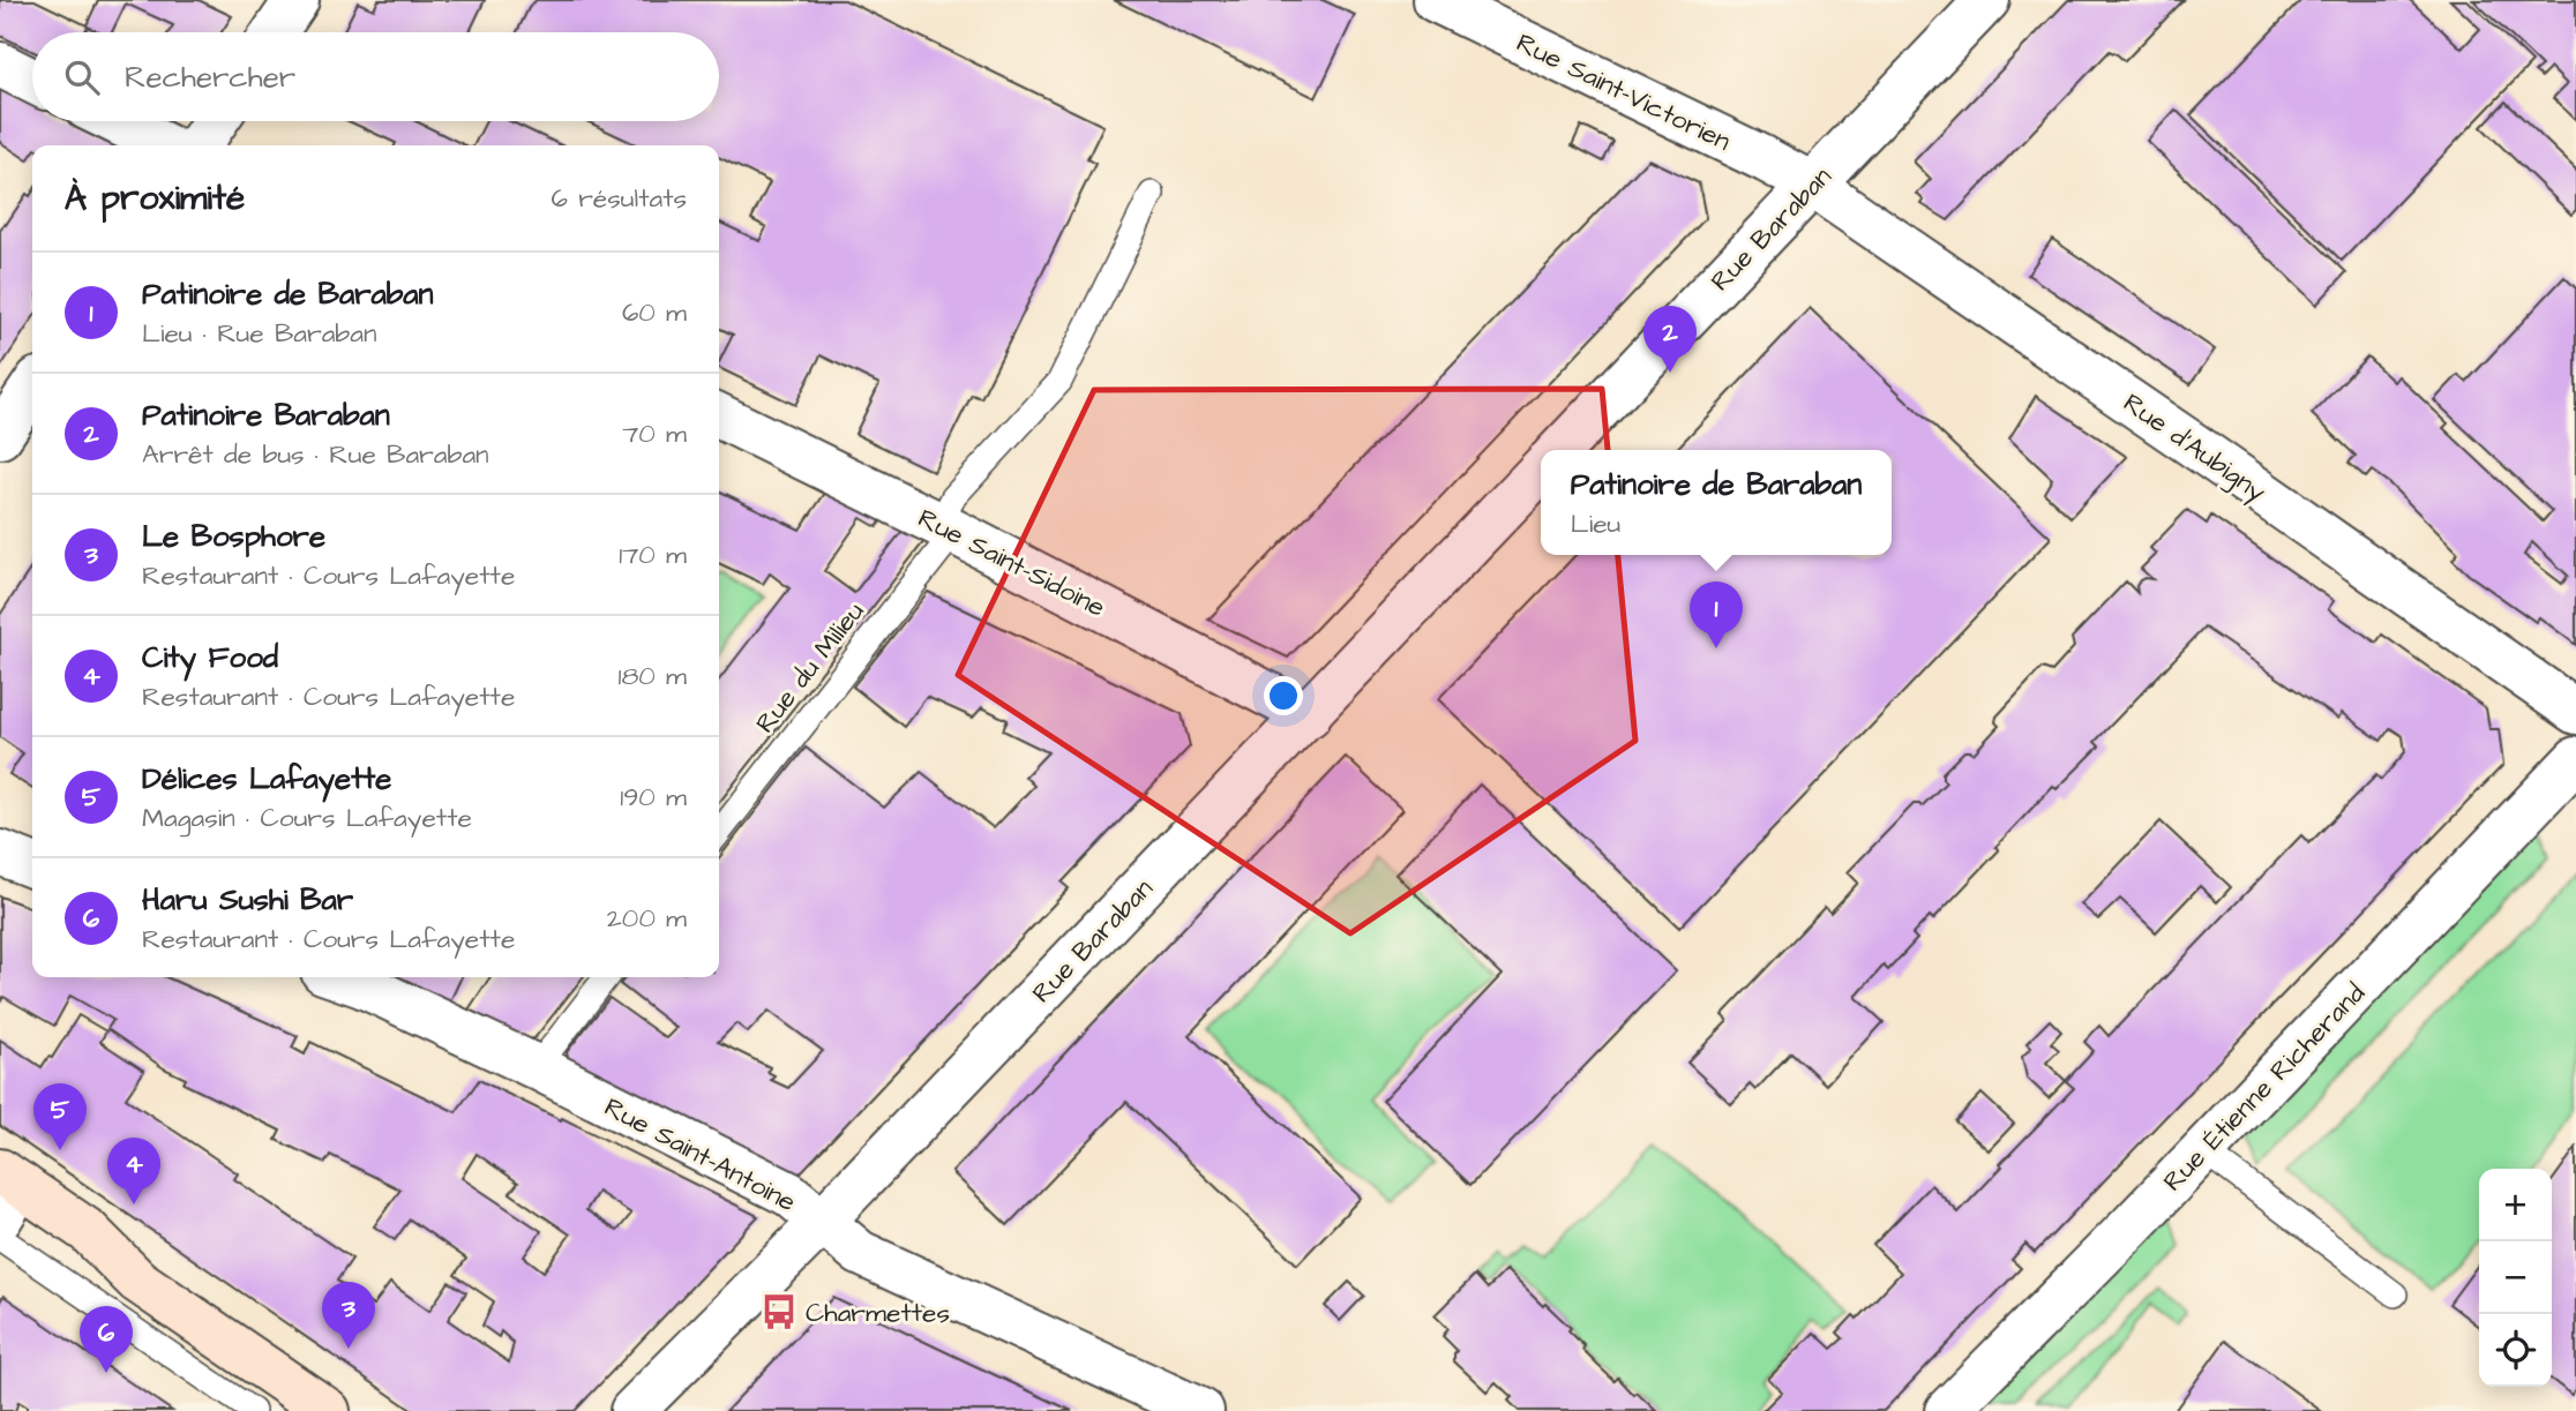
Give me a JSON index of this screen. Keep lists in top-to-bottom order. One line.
{"streets":{"street":["Rue Saint-Victorien","Rue Baraban","Rue d'Aubigny","Rue Saint-Sidoine","Rue Étienne Richerand","Rue Saint-Antoine"],"lane":["Rue du Milieu"]},"crossings":[["Rue Saint-Victorien","Rue Baraban"],["Rue Saint-Victorien","Rue d'Aubigny"],["Rue Baraban","Rue d'Aubigny"],["Rue Baraban","Rue Saint-Sidoine"],["Rue Baraban","Rue Saint-Antoine"],["Rue Saint-Sidoine","Rue du Milieu"]],"places":{"bus stop":["Charmettes"]},"page":{"search":"Rechercher","heading":["À proximité","6 résultats"],"list":[{"mark":"1","name":"Patinoire de Baraban","note":"Lieu · Rue Baraban","value":"60 m"},{"mark":"2","name":"Patinoire Baraban","note":"Arrêt de bus · Rue Baraban","value":"70 m"},{"mark":"3","name":"Le Bosphore","note":"Restaurant · Cours Lafayette","value":"170 m"},{"mark":"4","name":"City Food","note":"Restaurant · Cours Lafayette","value":"180 m"},{"mark":"5","name":"Délices Lafayette","note":"Magasin · Cours Lafayette","value":"190 m"},{"mark":"6","name":"Haru Sushi Bar","note":"Restaurant · Cours Lafayette","value":"200 m"}],"pins":["2","1","5","4","3","6"],"popup":["Patinoire de Baraban","Lieu"],"map_buttons":["+","−"]}}
